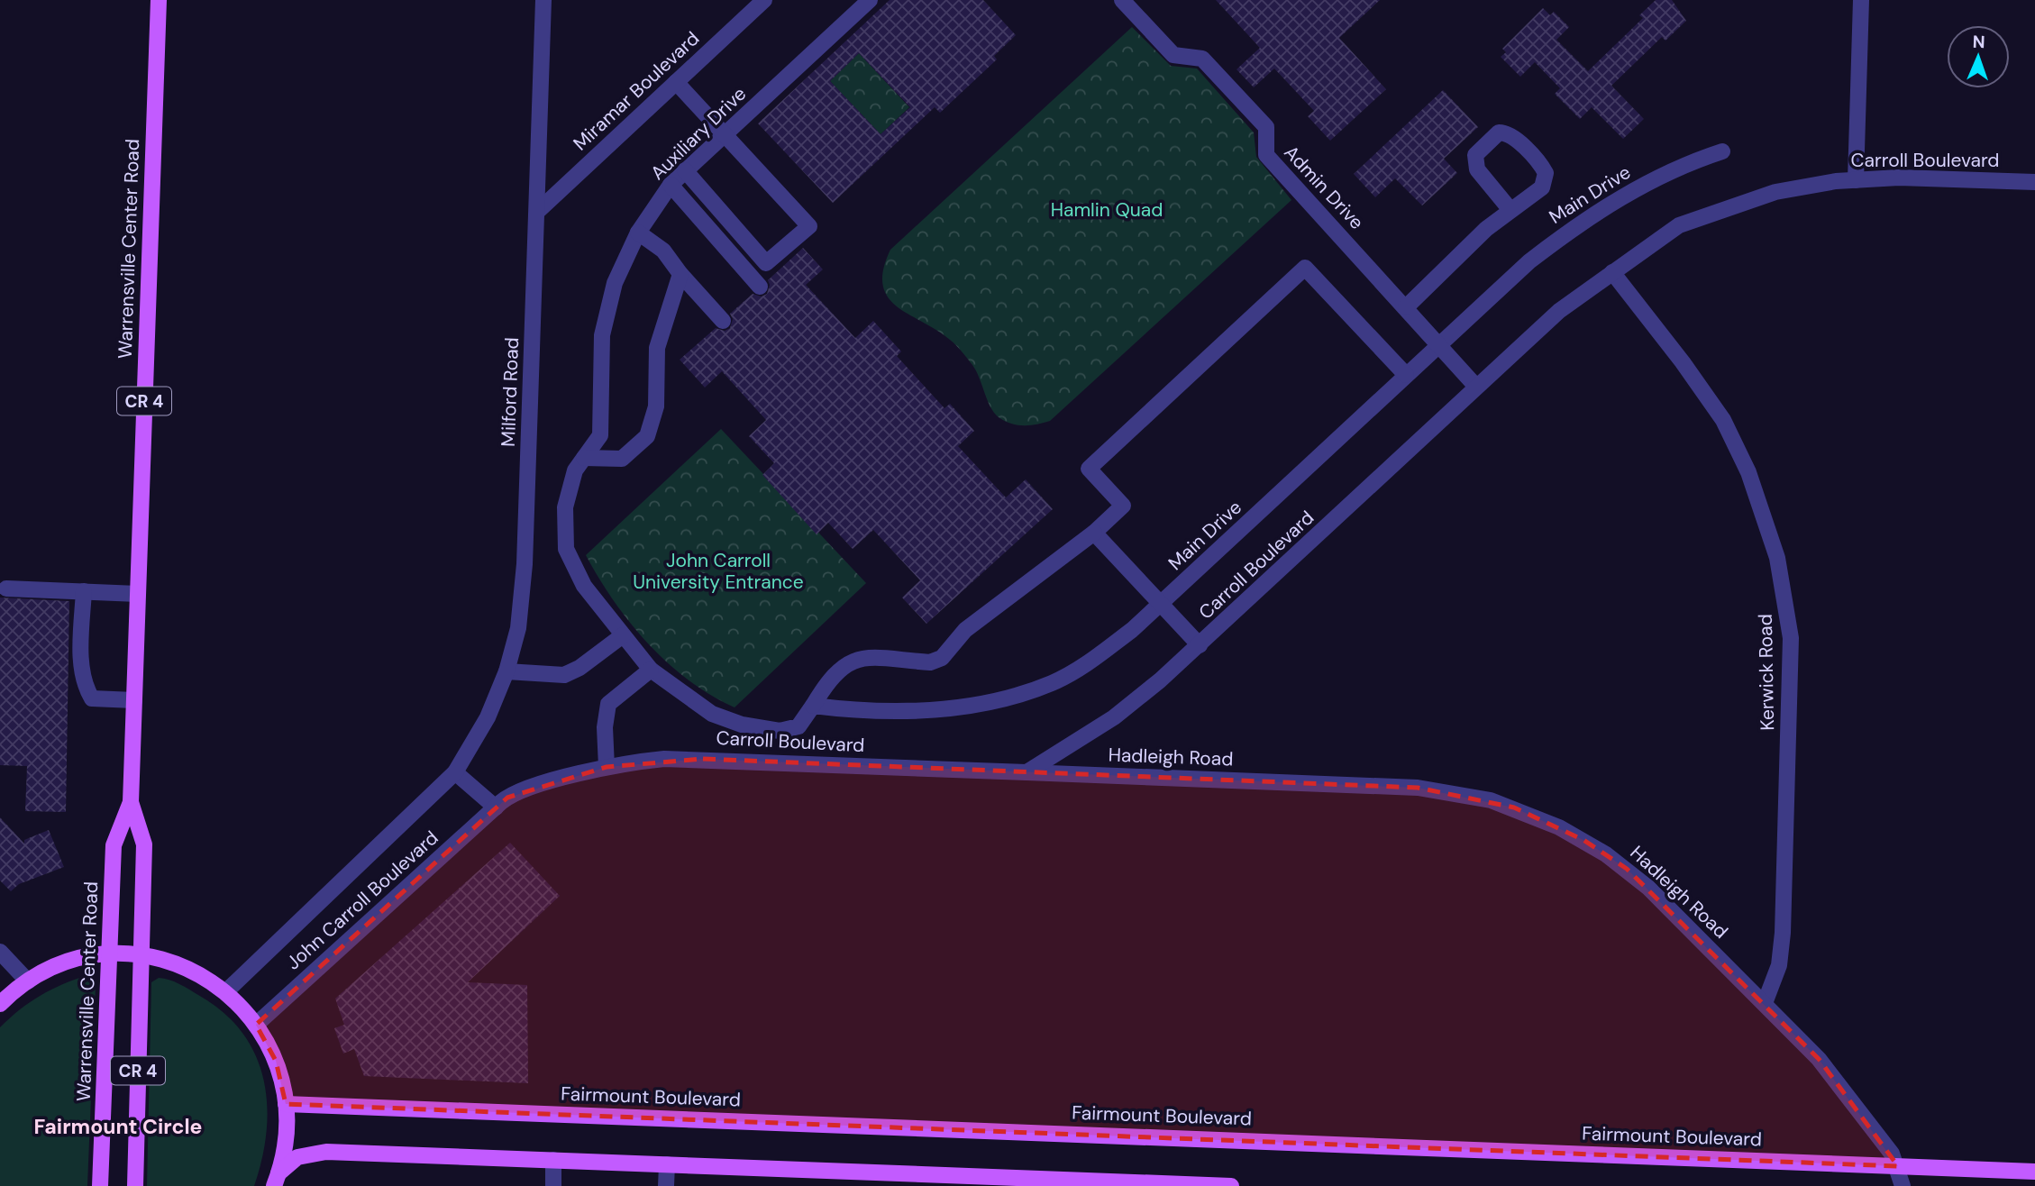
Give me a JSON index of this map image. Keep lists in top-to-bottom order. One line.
{"streets":{"main road":["Warrensville Center Road","CR 4","Fairmount Boulevard"],"street":["Miramar Boulevard","Auxiliary Drive","Carroll Boulevard","Admin Drive","Main Drive","Milford Road","Kerwick Road","Hadleigh Road","John Carroll Boulevard"]},"crossings":[["Miramar Boulevard","Milford Road"],["Carroll Boulevard","Admin Drive"],["Carroll Boulevard","Kerwick Road"],["Carroll Boulevard","Hadleigh Road"],["Carroll Boulevard","John Carroll Boulevard"],["Admin Drive","Main Drive"],["Milford Road","John Carroll Boulevard"],["Kerwick Road","Hadleigh Road"],["Hadleigh Road","Fairmount Boulevard"]],"districts":["Fairmount Circle"],"parks":["Hamlin Quad","John Carroll University Entrance"],"north":"top"}
